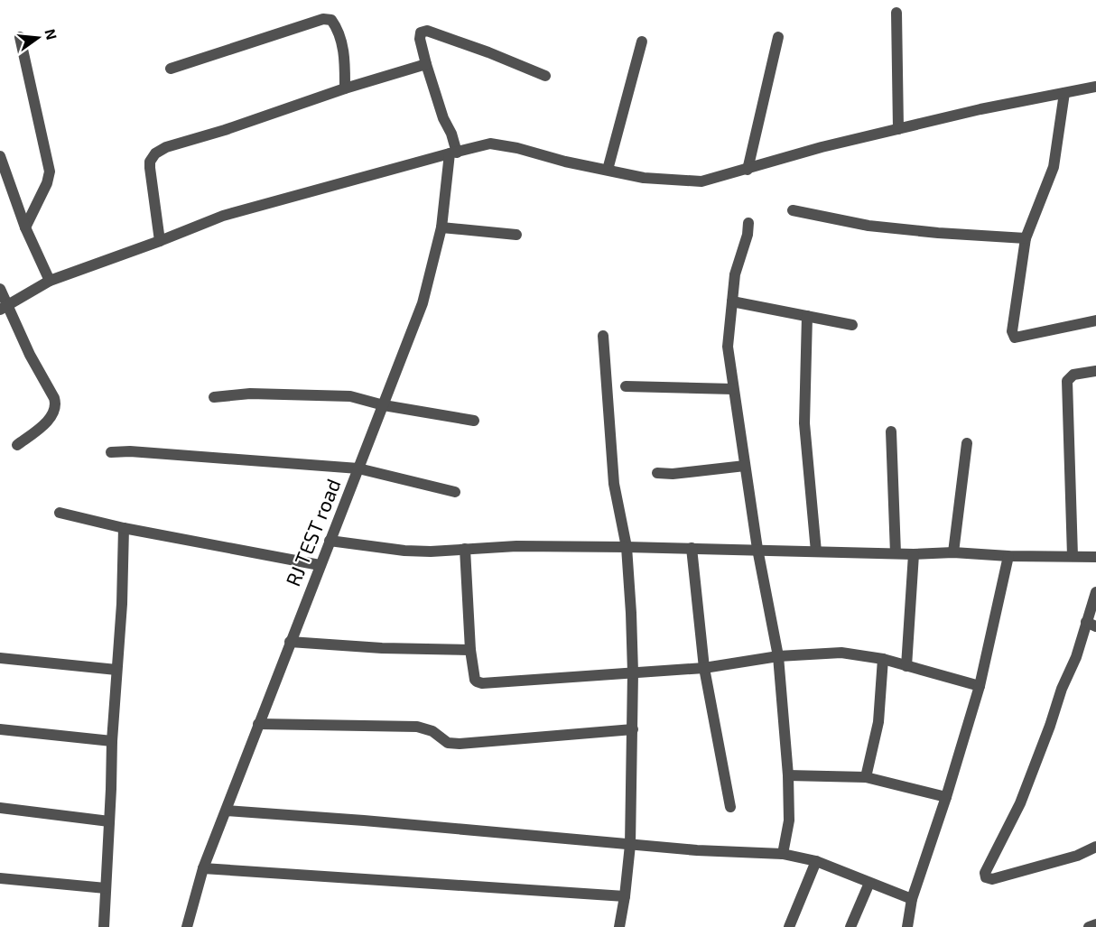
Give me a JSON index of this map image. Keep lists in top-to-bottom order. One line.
{"streets":{"street":["RJ TEST road"]},"north":"right"}
